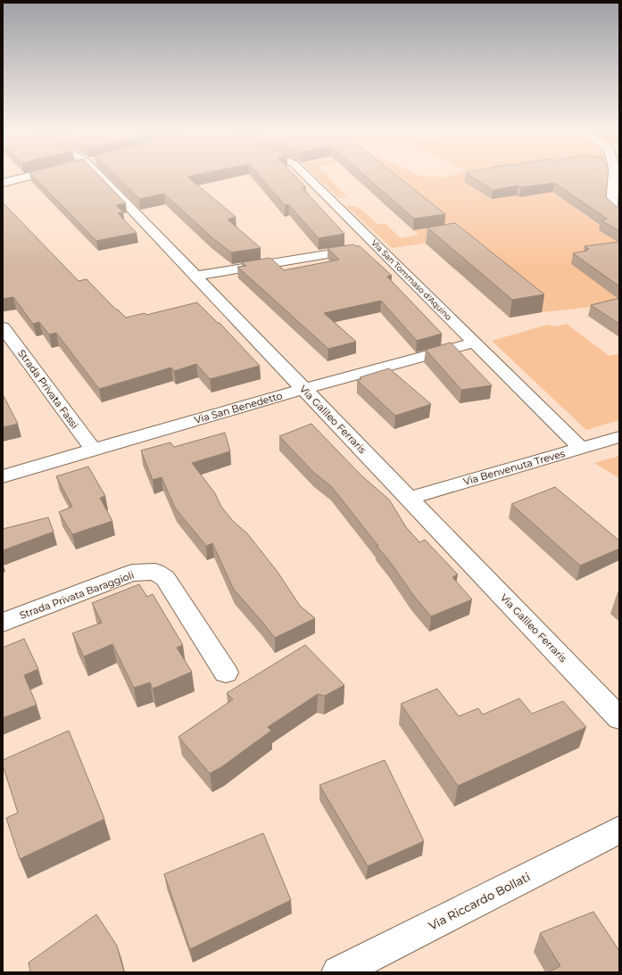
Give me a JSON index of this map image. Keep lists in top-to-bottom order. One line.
{"streets":{"street":["Via San Tommaso d'Aquino","Strada Privata Fassi","Via San Benedetto","Via Galileo Ferraris","Via Benvenuta Treves","Strada Privata Baraggioli","Via Riccardo Bollati"]},"crossings":[["Via San Tommaso d'Aquino","Via San Benedetto"],["Via San Tommaso d'Aquino","Via Benvenuta Treves"],["Strada Privata Fassi","Via San Benedetto"],["Via San Benedetto","Via Galileo Ferraris"],["Via Galileo Ferraris","Via Benvenuta Treves"]]}
